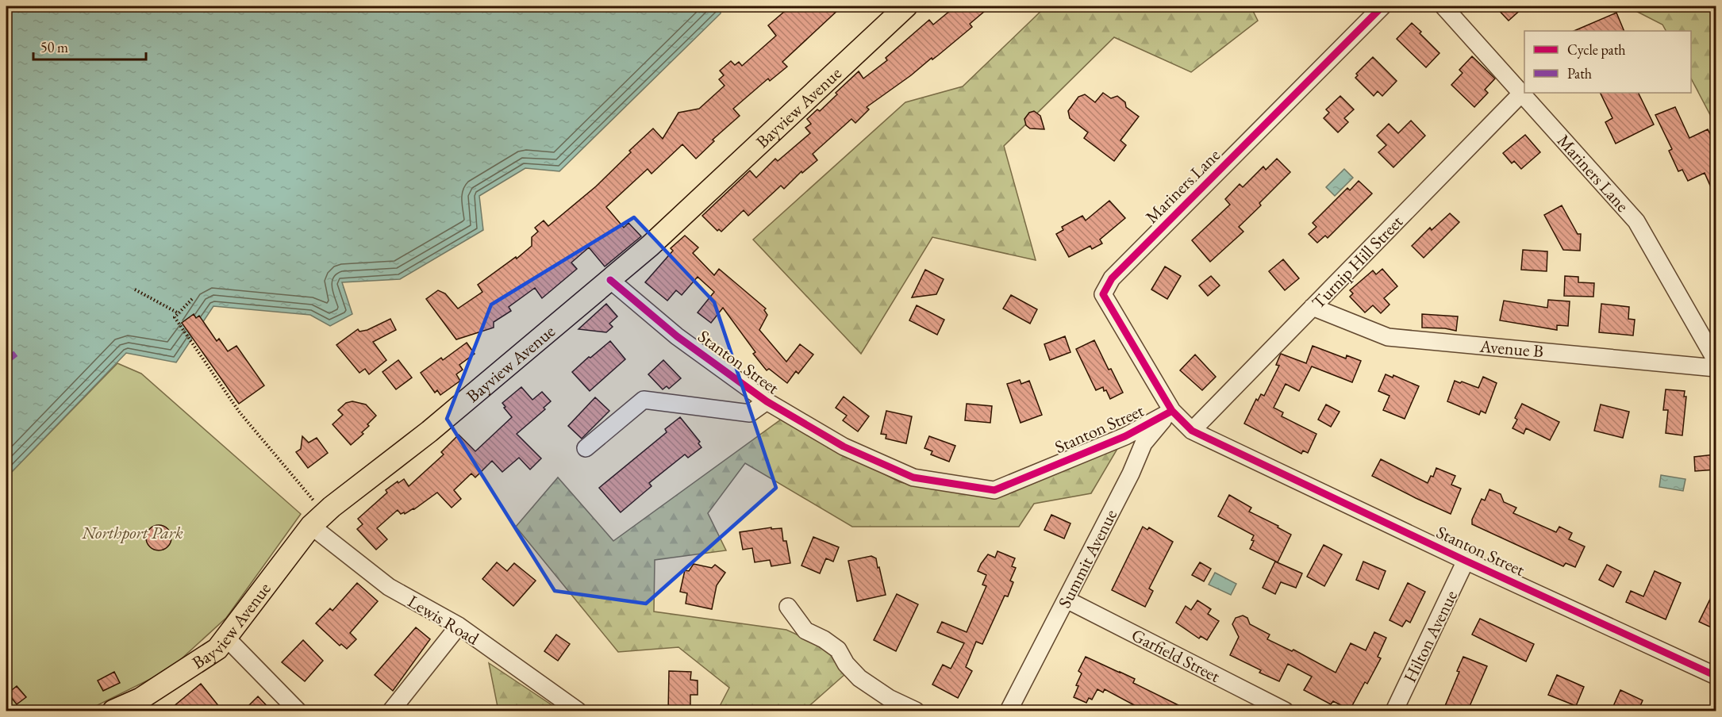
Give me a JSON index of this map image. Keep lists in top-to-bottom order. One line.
{"streets":{"main road":["Bayview Avenue"],"street":["Mariners Lane","Turnip Hill Street","Avenue B","Stanton Street","Summit Avenue","Lewis Road","Hilton Avenue","Garfield Street"]},"crossings":[["Bayview Avenue","Stanton Street"],["Bayview Avenue","Lewis Road"],["Mariners Lane","Turnip Hill Street"],["Mariners Lane","Stanton Street"],["Mariners Lane","Summit Avenue"],["Turnip Hill Street","Avenue B"],["Turnip Hill Street","Stanton Street"],["Stanton Street","Summit Avenue"],["Stanton Street","Hilton Avenue"],["Summit Avenue","Garfield Street"]],"parks":["Northport Park"],"legend":["Cycle path","Path"],"scale_bar":"50 m"}
